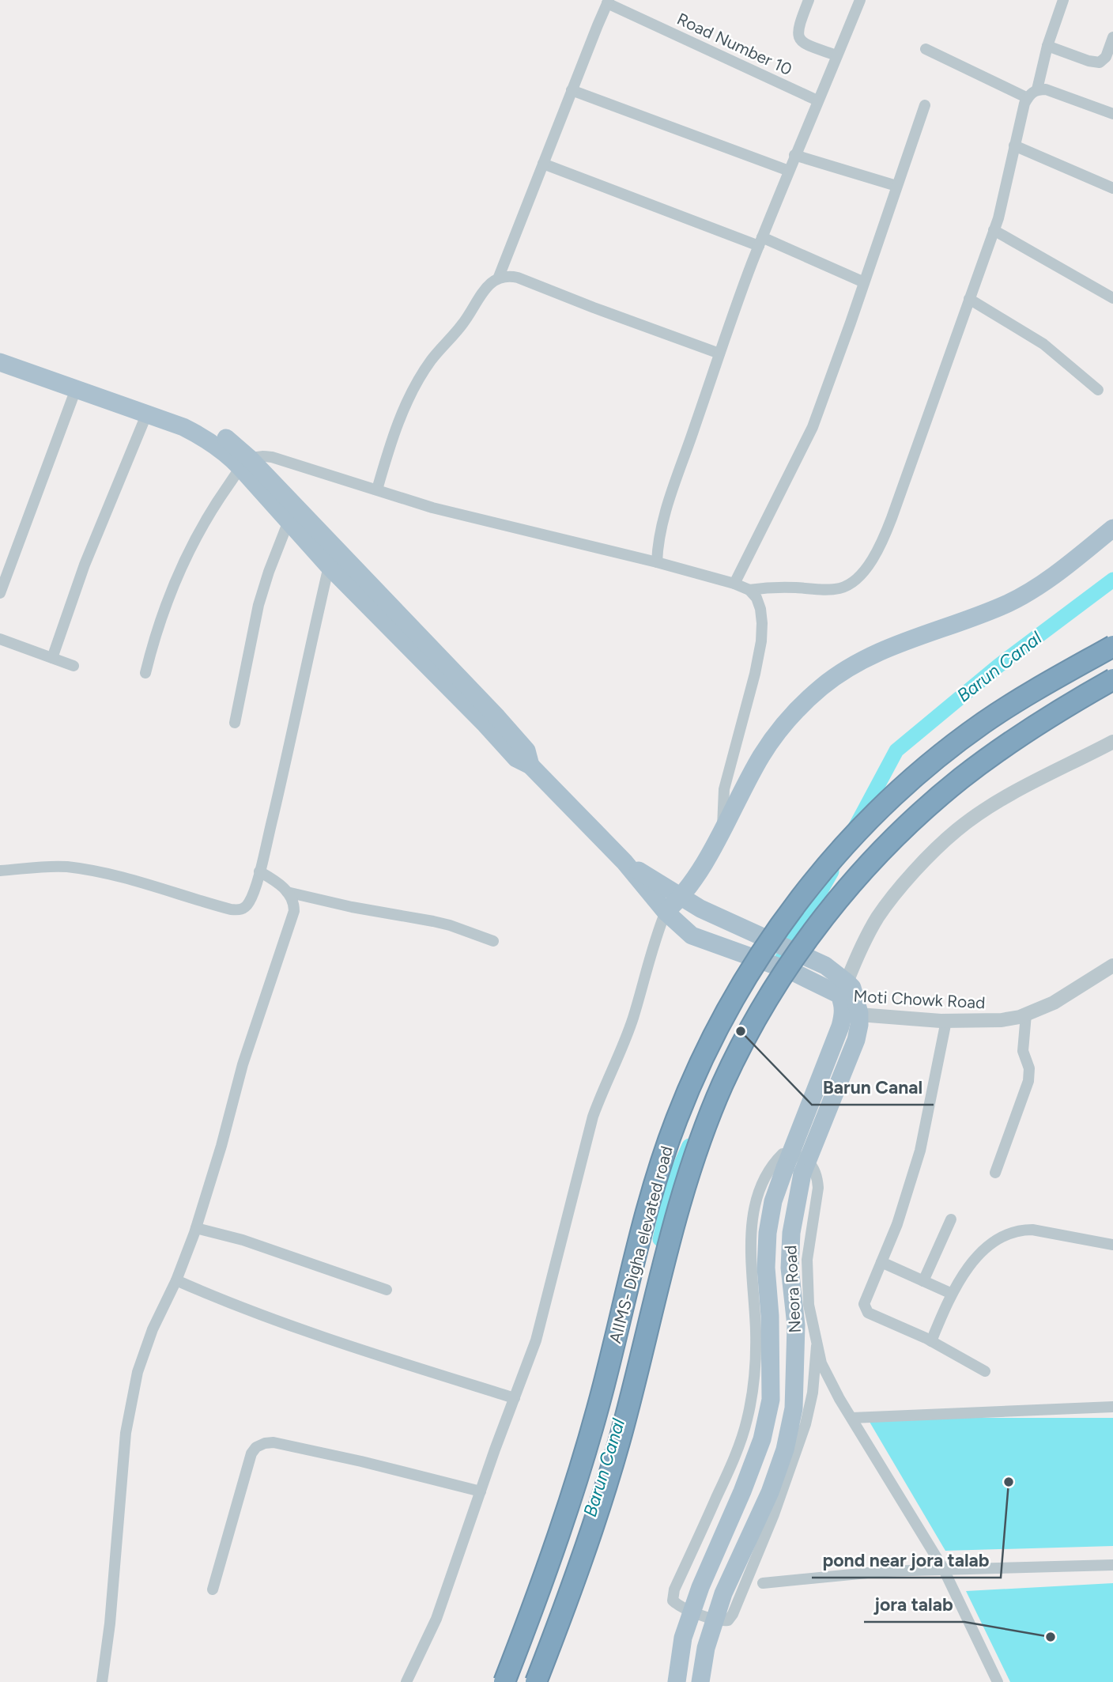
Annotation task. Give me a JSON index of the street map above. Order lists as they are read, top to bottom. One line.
{"streets":{"highway":["AIIMS- Digha elevated road"],"main road":["Neora Road"],"street":["Road Number 10","Moti Chowk Road"]},"crossings":[["Moti Chowk Road","Neora Road"]],"water":["Barun Canal"],"places":["Barun Canal","pond near jora talab","jora talab"]}
